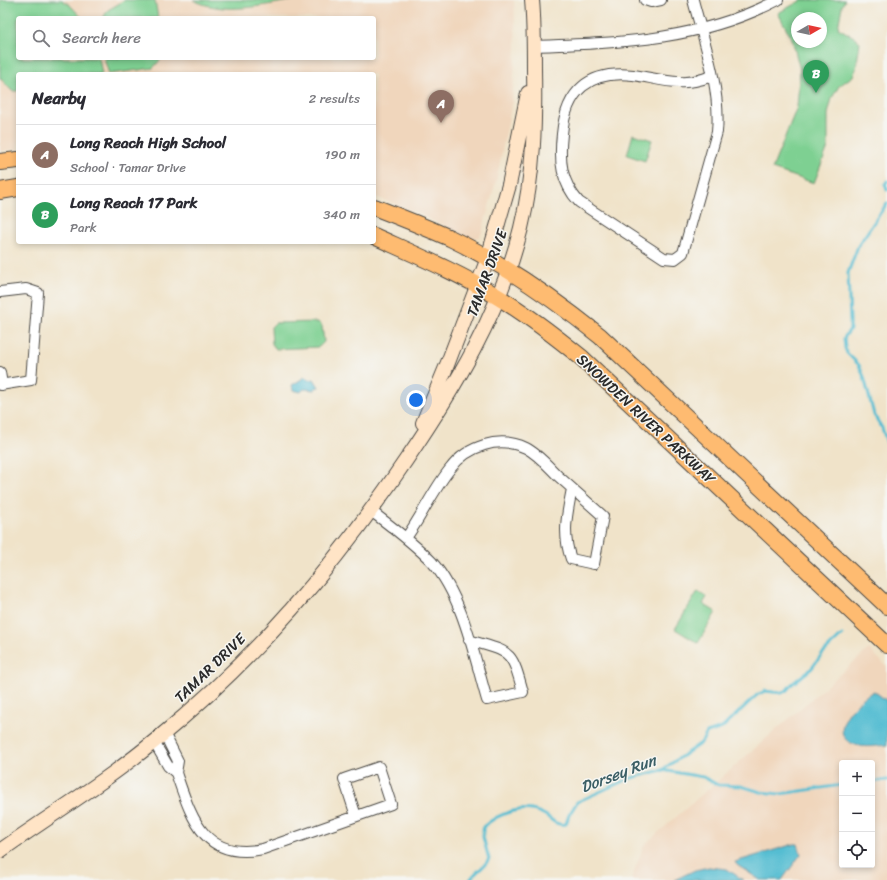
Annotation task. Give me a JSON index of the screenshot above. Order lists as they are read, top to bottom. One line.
{"streets":{"main road":["SNOWDEN RIVER PARKWAY"],"street":["TAMAR DRIVE"]},"crossings":[["TAMAR DRIVE","SNOWDEN RIVER PARKWAY"]],"water":["Dorsey Run"],"north":"right","page":{"search":"Search here","pins":["B","A"],"heading":["Nearby","2 results"],"list":[{"mark":"A","name":"Long Reach High School","note":"School · Tamar Drive","value":"190 m"},{"mark":"B","name":"Long Reach 17 Park","note":"Park","value":"340 m"}],"map_buttons":["+","−"]}}
